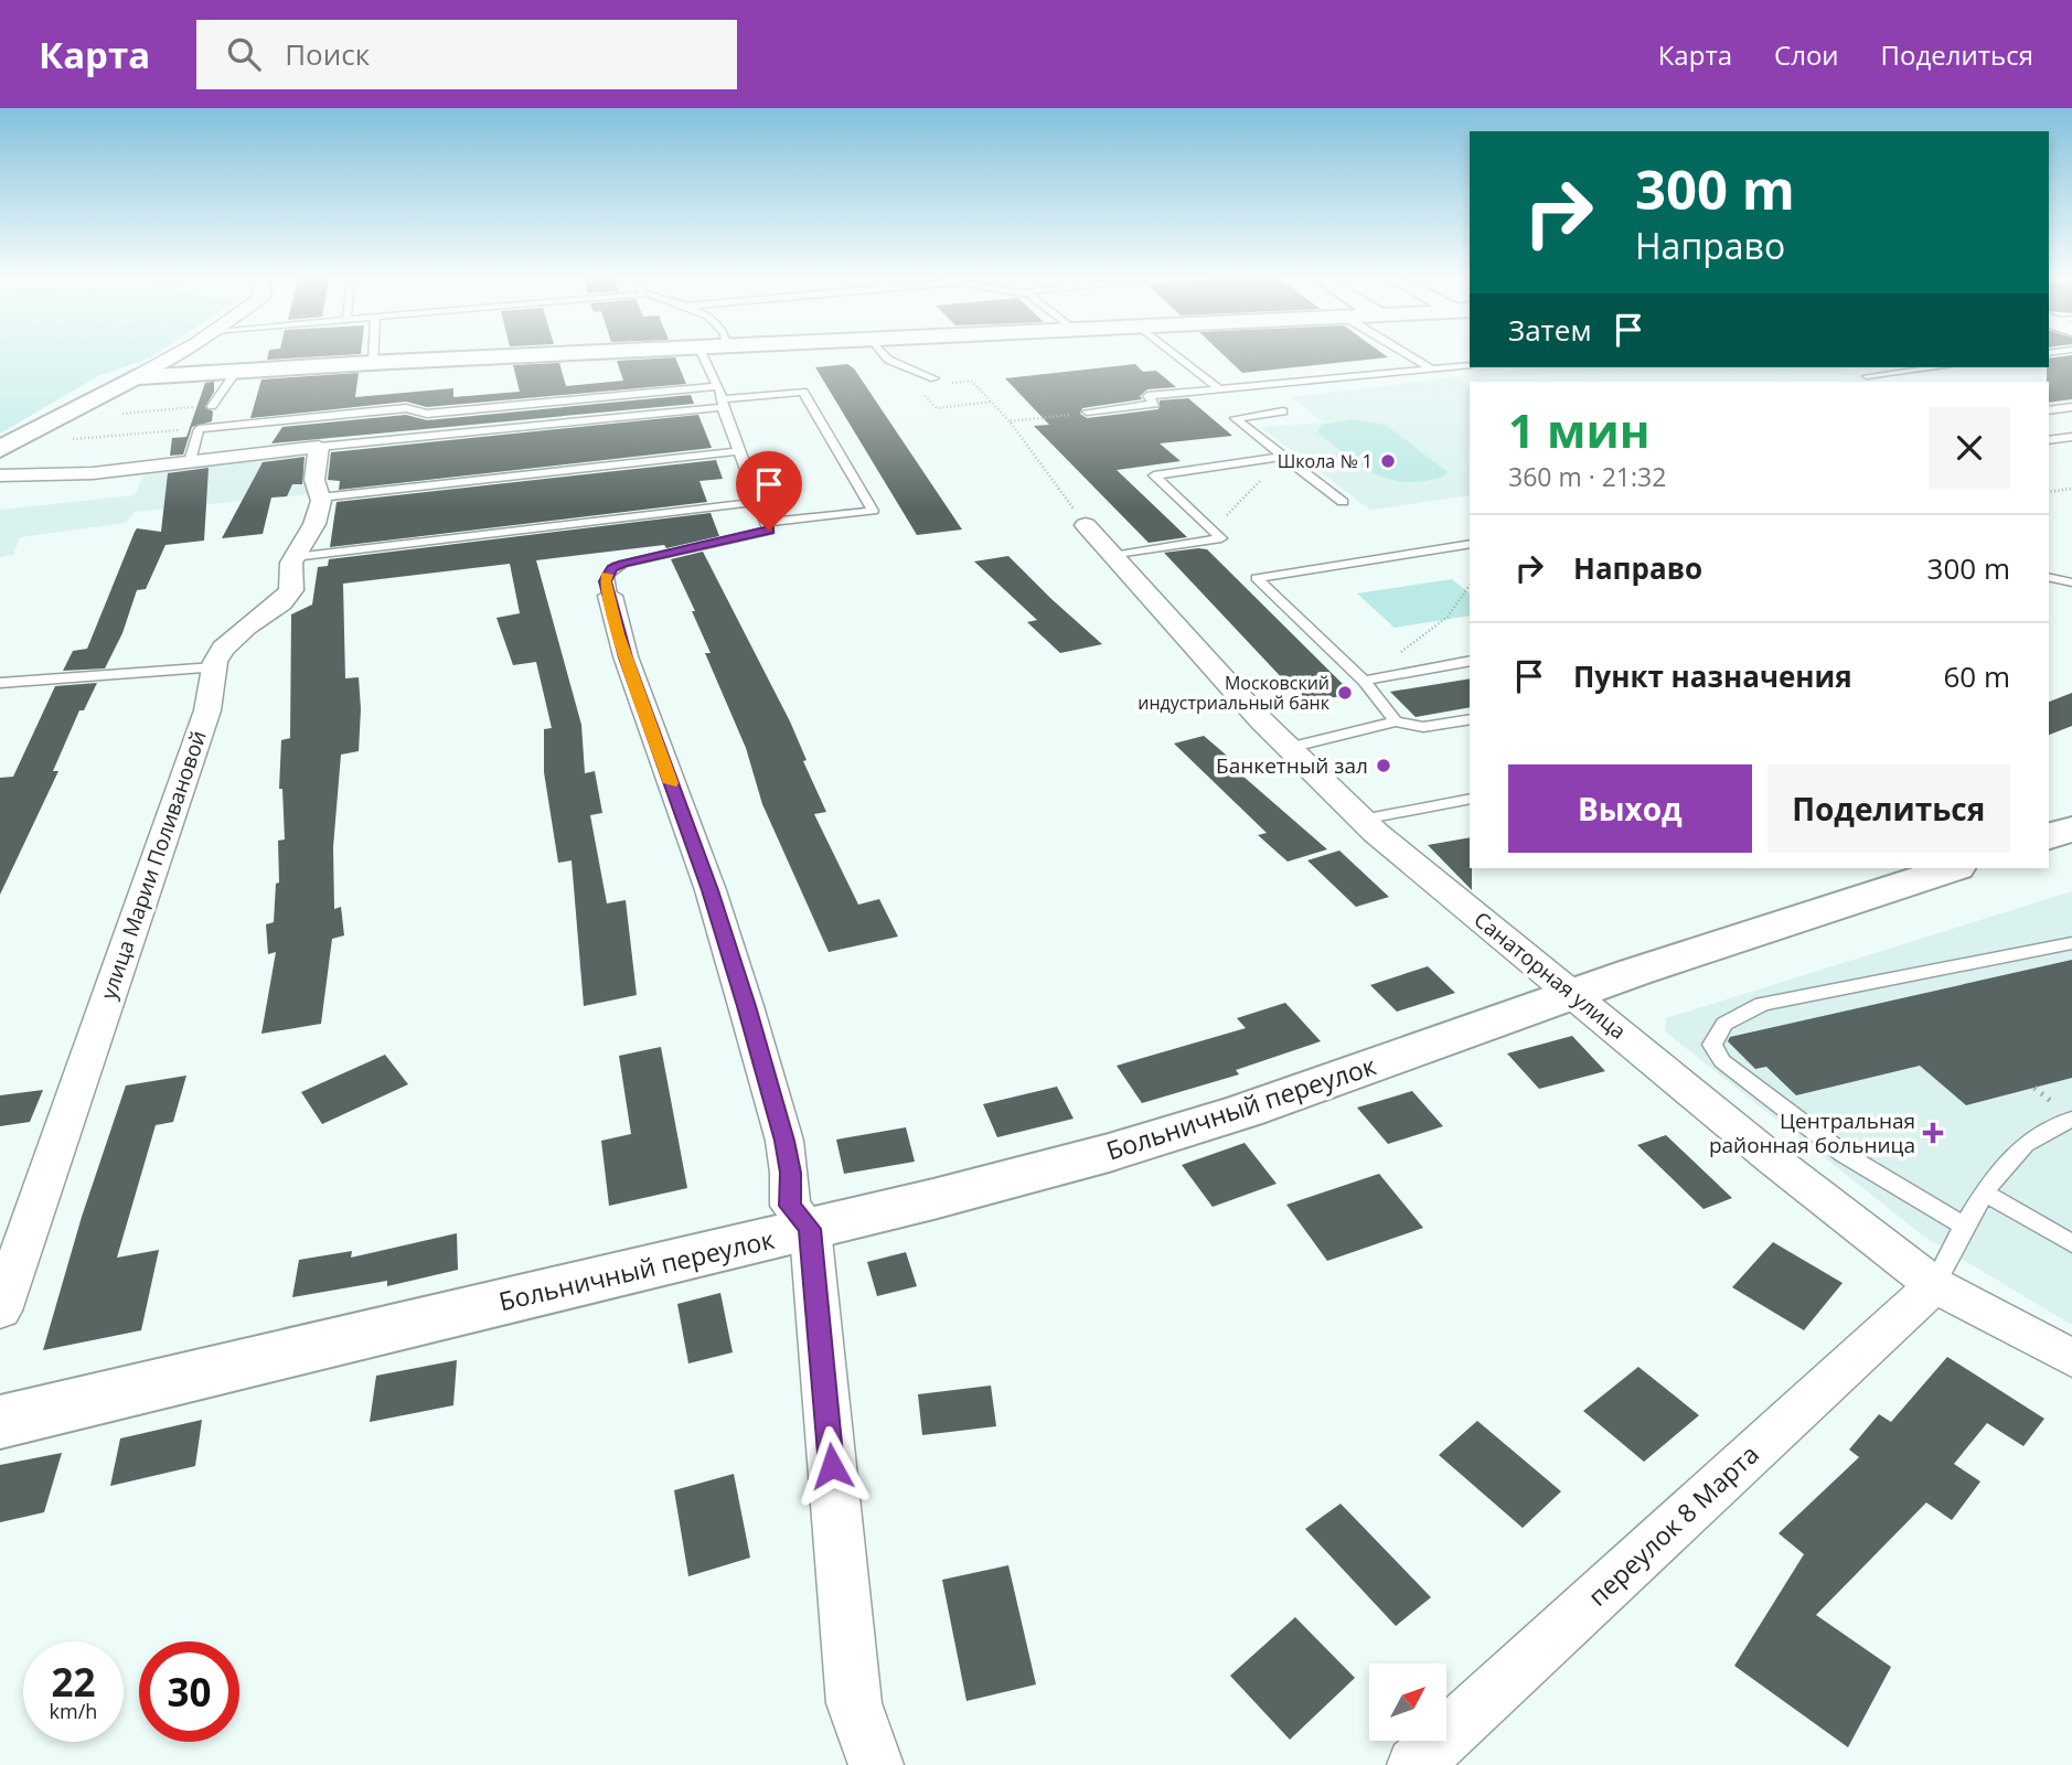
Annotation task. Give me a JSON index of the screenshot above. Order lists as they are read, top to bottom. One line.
{"streets":{"street":["улица Марии Поливановой","Санаторная улица","Больничный переулок","переулок 8 Марта"]},"crossings":[["Санаторная улица","Больничный переулок"],["Санаторная улица","переулок 8 Марта"]],"places":{"other":["Школа № 1","Московский индустриальный банк","Банкетный зал"],"health":["Центральная районная больница"]},"north":"top right","page":{"header":"Карта","search":"Поиск","nav":["Карта","Слои","Поделиться"],"turn":["300 m","Направо"],"then":"Затем","heading":["1 мин","360 m · 21:32"],"list":[{"name":"Направо","value":"300 m"},{"name":"Пункт назначения","value":"60 m"}],"buttons":["Выход","Поделиться"],"speed":"22 km/h","limit":"30"}}
